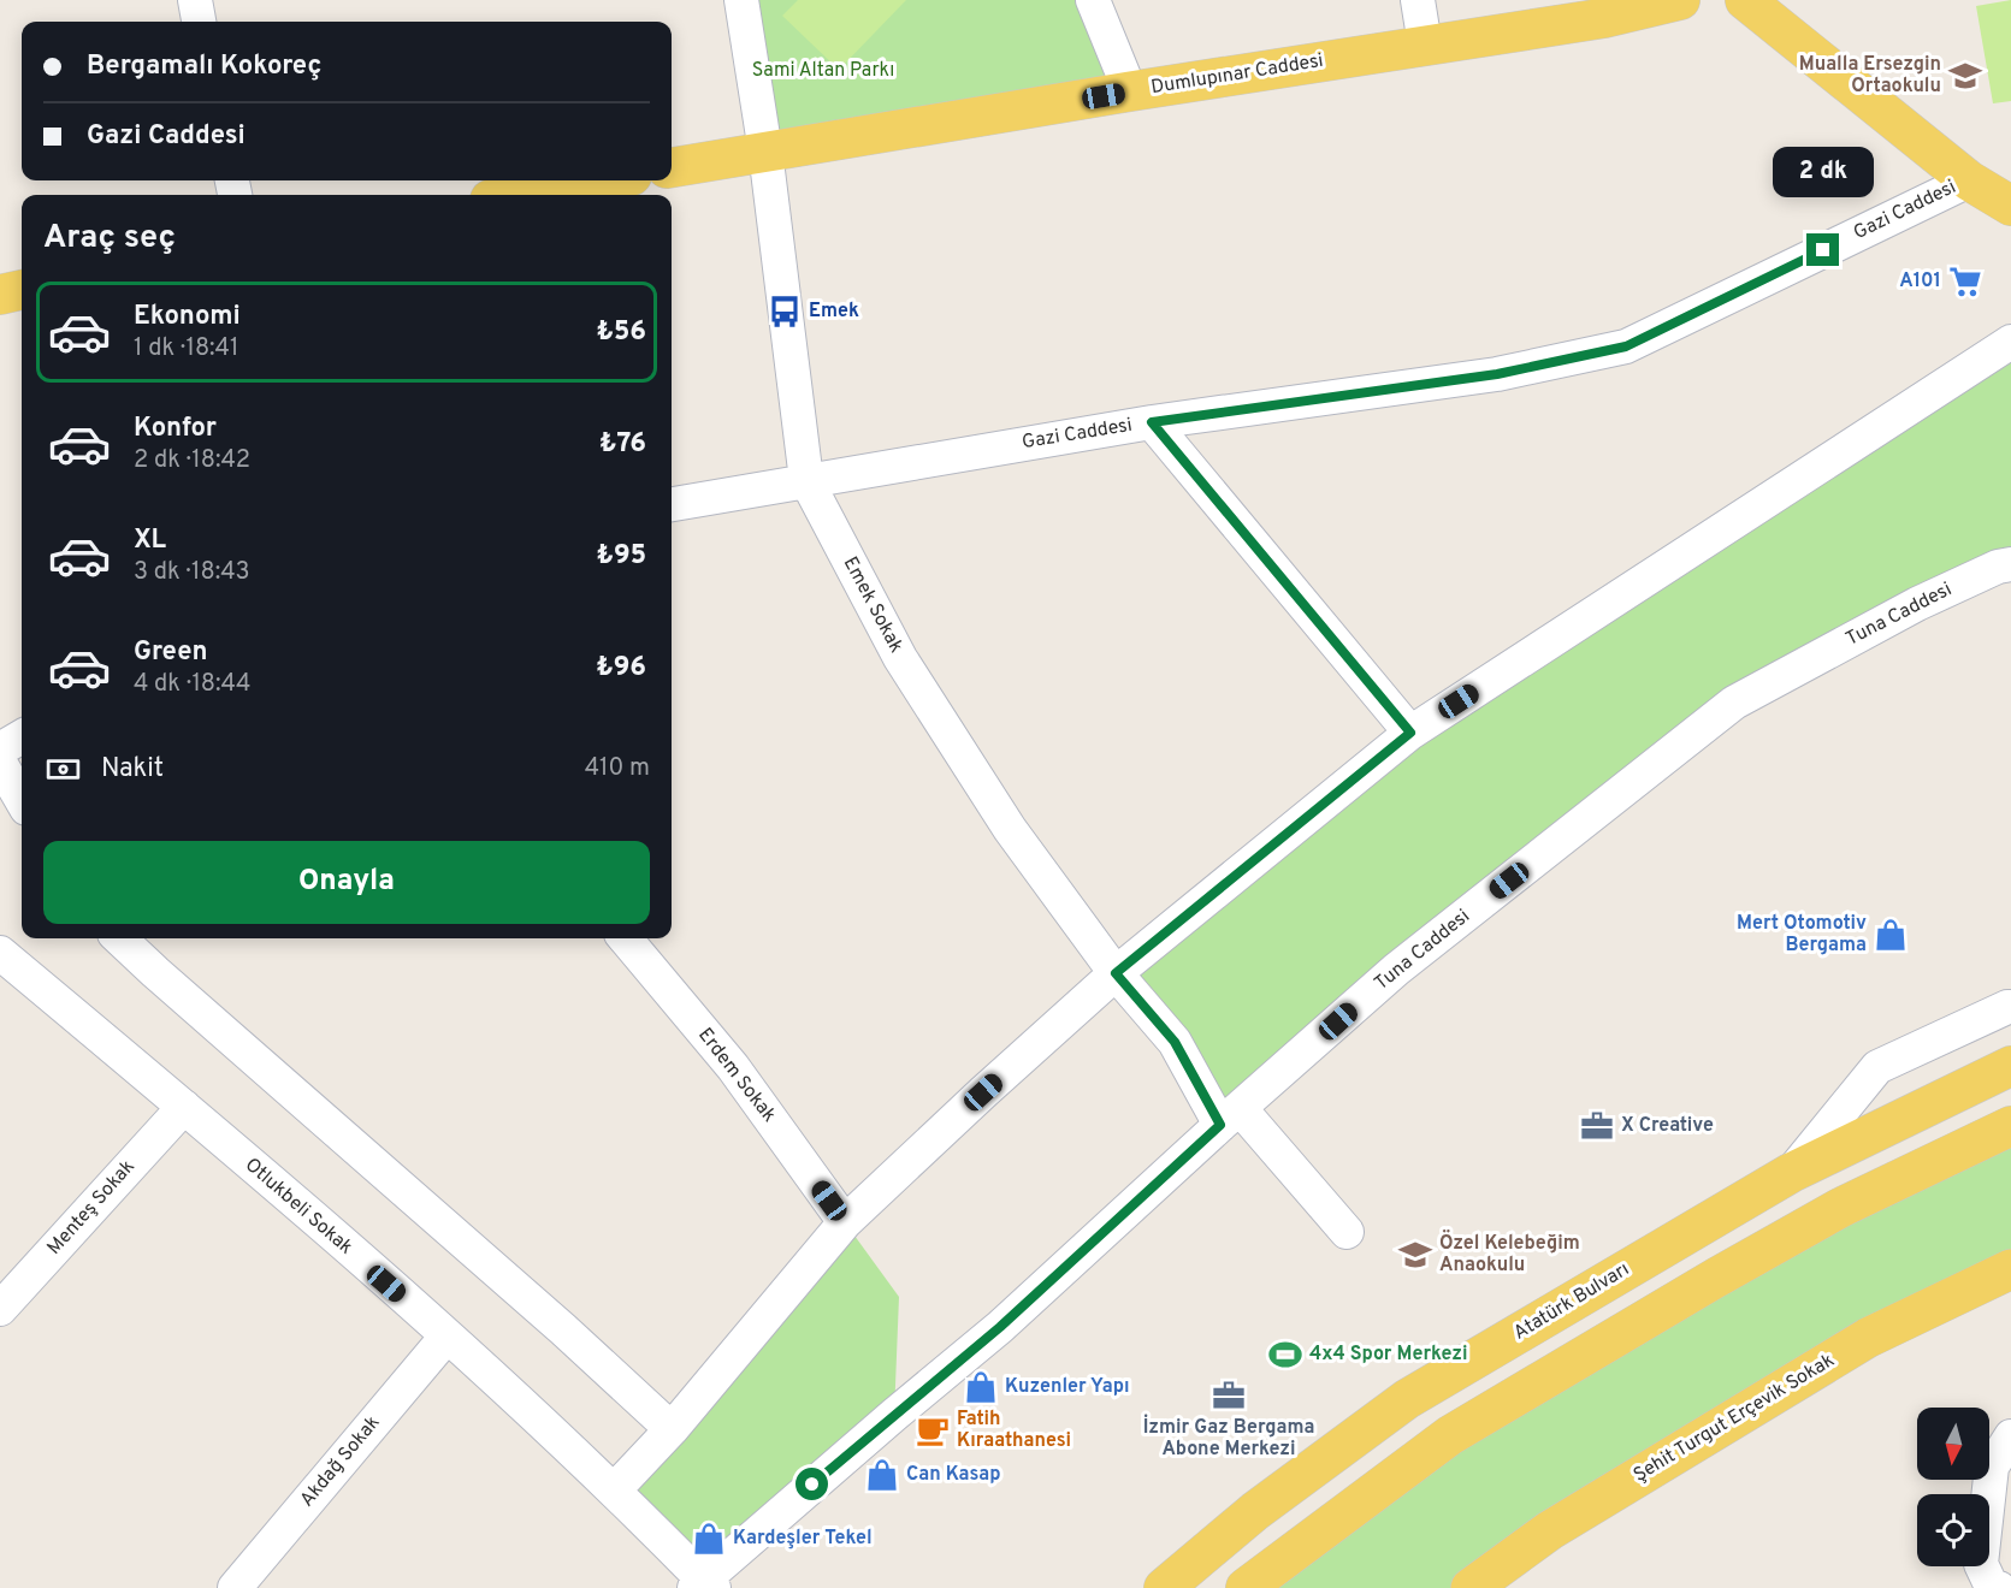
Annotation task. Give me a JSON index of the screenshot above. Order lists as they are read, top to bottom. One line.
{"streets":{"main road":["Dumlupınar Caddesi","Atatürk Bulvarı","Şehit Turgut Erçevik Sokak"],"street":["Gazi Caddesi","Emek Sokak","Tuna Caddesi","Erdem Sokak","Otlukbeli Sokak","Menteş Sokak","Akdağ Sokak"]},"crossings":[["Dumlupınar Caddesi","Emek Sokak"],["Gazi Caddesi","Emek Sokak"],["Emek Sokak","Tuna Caddesi"],["Tuna Caddesi","Otlukbeli Sokak"],["Otlukbeli Sokak","Menteş Sokak"],["Otlukbeli Sokak","Akdağ Sokak"]],"parks":["Sami Altan Parkı"],"places":{"school or university":["Mualla Ersezgin Ortaokulu","Özel Kelebeğim Anaokulu"],"supermarket":["A101"],"bus stop":["Emek"],"shop":["Mert Otomotiv Bergama","Kuzenler Yapı","Can Kasap","Kardeşler Tekel"],"office":["X Creative","İzmir Gaz Bergama Abone Merkezi"],"sports":["4x4 Spor Merkezi"],"cafe":["Fatih Kıraathanesi"]},"north":"bottom","page":{"banner":["Bergamalı Kokoreç","Gazi Caddesi"],"bubble":"2 dk","heading":"Araç seç","list":[{"name":"Ekonomi","note":"1 dk · 18:41","value":"₺56"},{"name":"Konfor","note":"2 dk · 18:42","value":"₺76"},{"name":"XL","note":"3 dk · 18:43","value":"₺95"},{"name":"Green","note":"4 dk · 18:44","value":"₺96"}],"pay":["Nakit","410 m"],"buttons":"Onayla"}}
